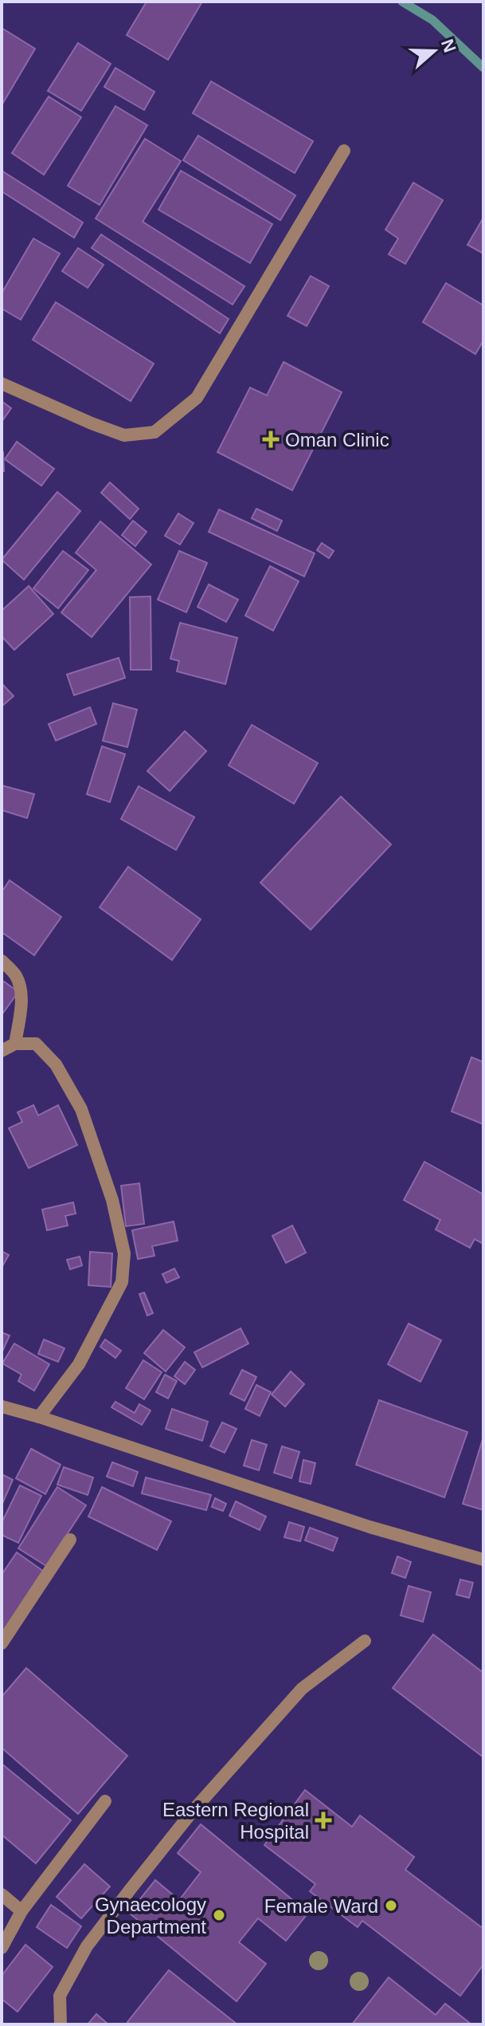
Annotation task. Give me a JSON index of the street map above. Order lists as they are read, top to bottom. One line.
{"places":{"health":["Oman Clinic","Eastern Regional Hospital"],"other":["Female Ward","Gynaecology Department"]},"north":"right"}
